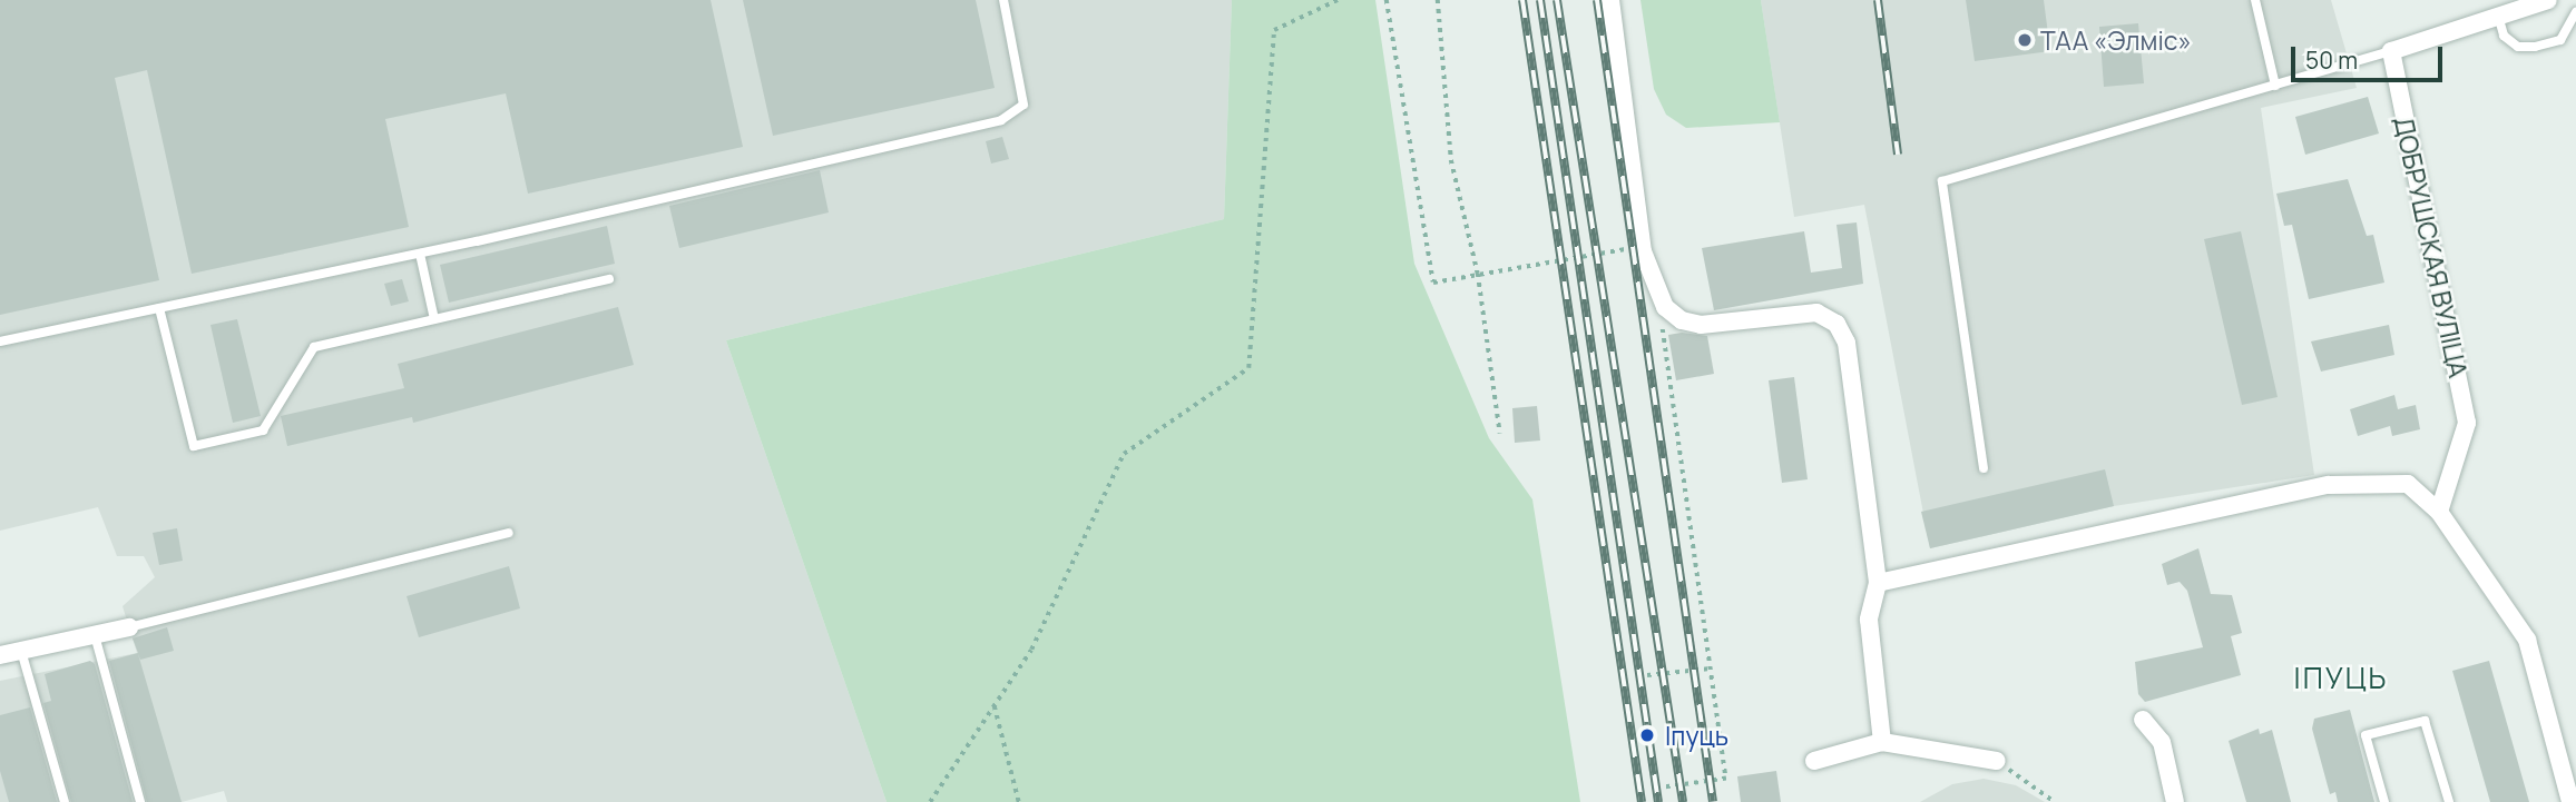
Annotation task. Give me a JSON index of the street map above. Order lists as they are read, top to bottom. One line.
{"streets":{"street":["ДОБРУШСКАЯ ВУЛІЦА"]},"districts":["ІПУЦЬ"],"places":["ТАА «Элміс»","Іпуць"],"scale_bar":"50 m"}
